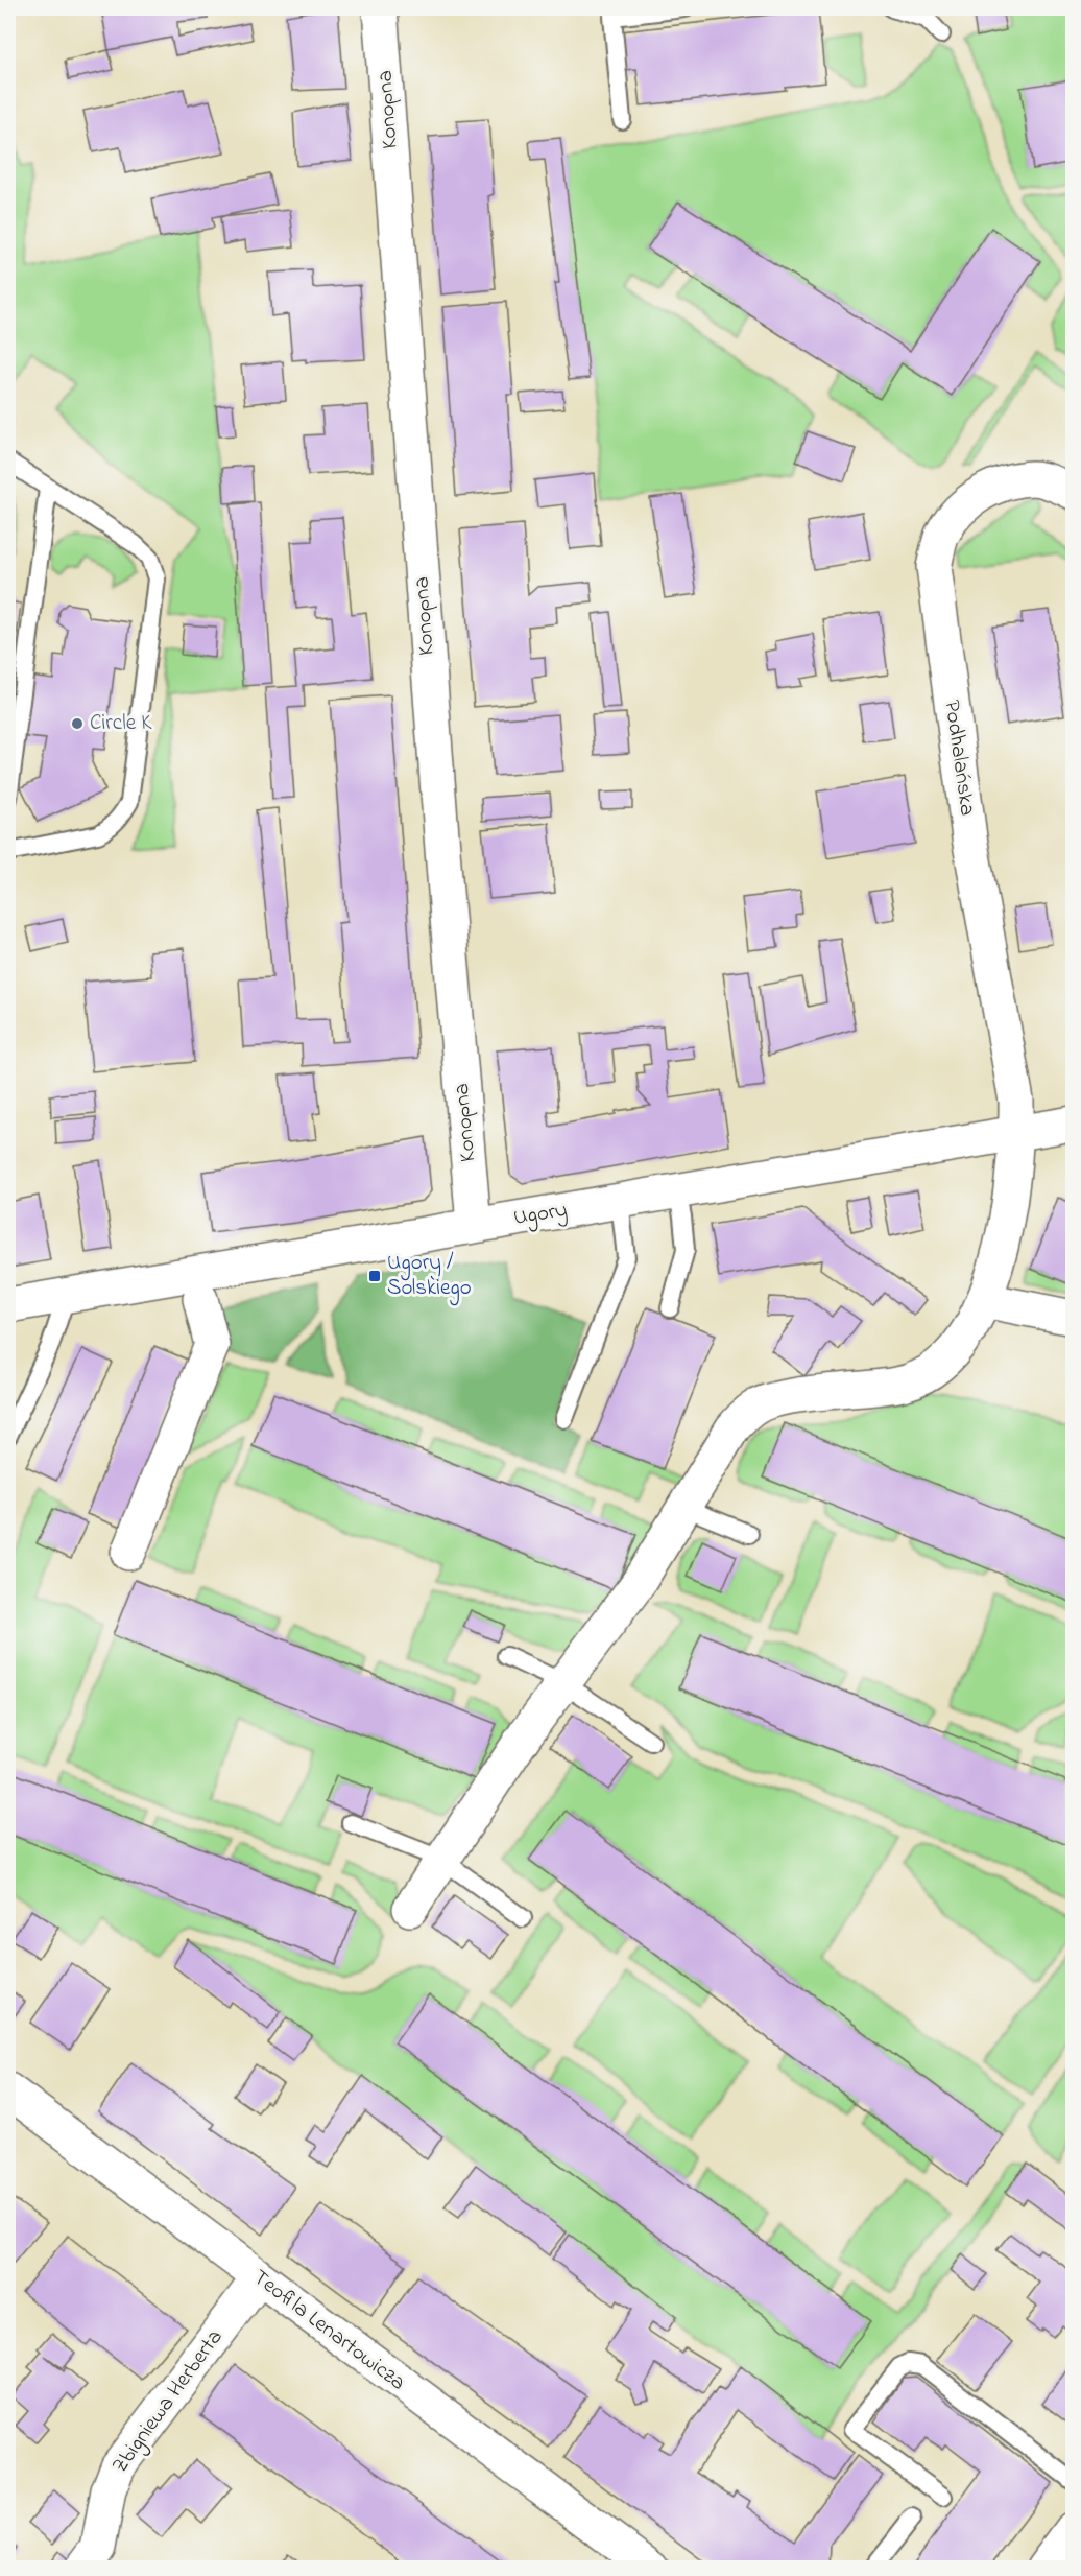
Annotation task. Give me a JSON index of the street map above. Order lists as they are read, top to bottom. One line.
{"streets":{"street":["Konopna","Podhalańska","Ugory","Teofila Lenartowicza","Zbigniewa Herberta"]},"crossings":[["Konopna","Ugory"],["Podhalańska","Ugory"],["Teofila Lenartowicza","Zbigniewa Herberta"]],"places":{"other":["Circle K"],"transit":["Ugory / Solskiego"]}}
